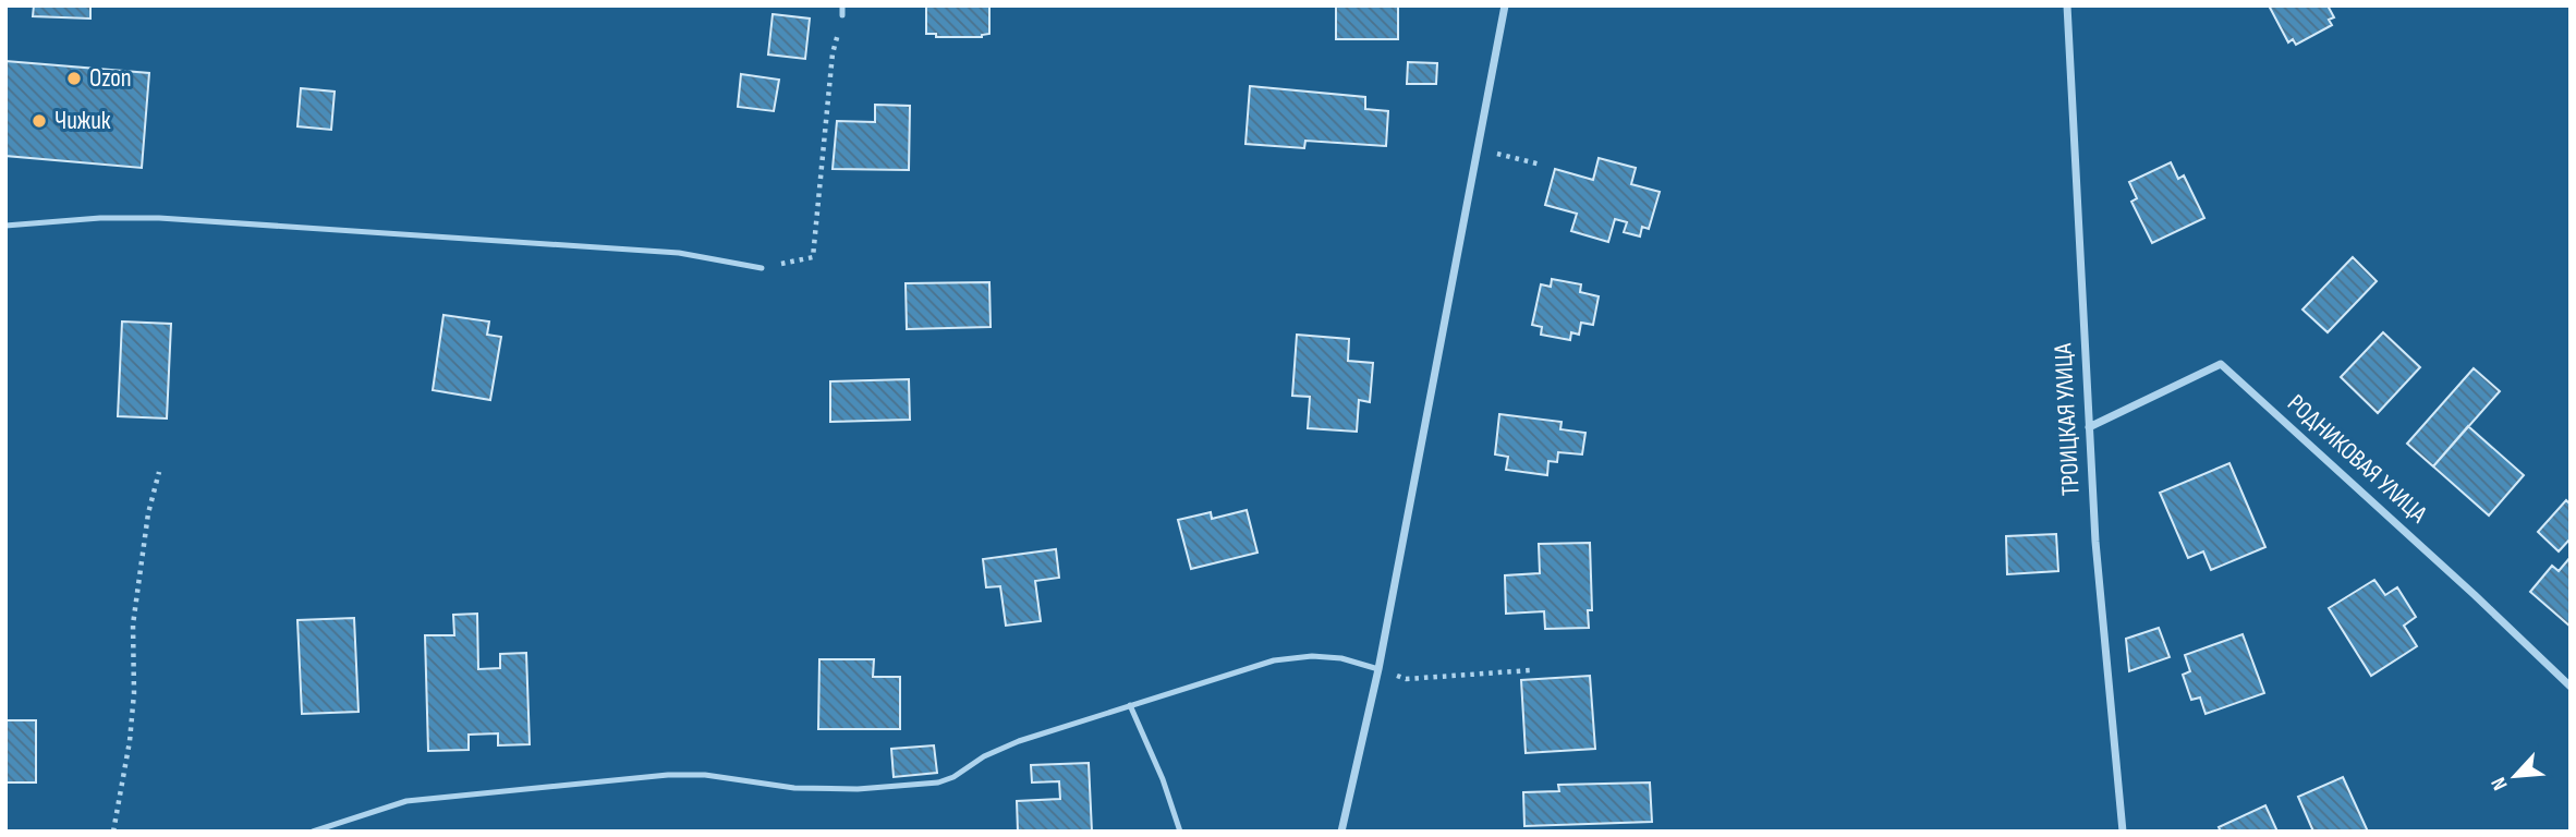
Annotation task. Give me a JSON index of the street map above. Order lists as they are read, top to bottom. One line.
{"streets":{"street":["ТРОИЦКАЯ УЛИЦА","РОДНИКОВАЯ УЛИЦА"]},"crossings":[["ТРОИЦКАЯ УЛИЦА","РОДНИКОВАЯ УЛИЦА"]],"places":["Ozon","Чижик"],"north":"bottom left"}
